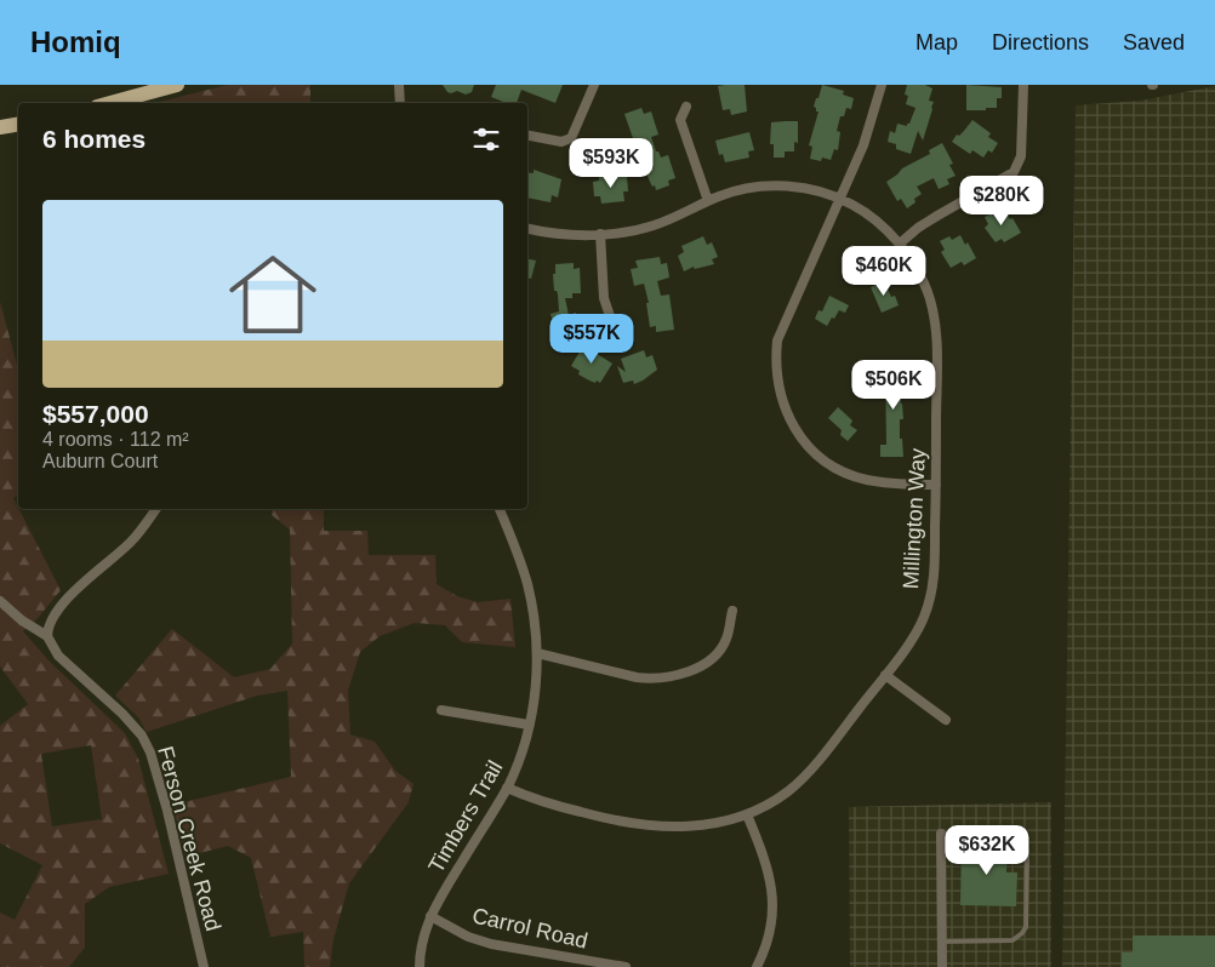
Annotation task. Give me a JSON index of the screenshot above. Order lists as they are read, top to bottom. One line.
{"streets":{"street":["Millington Way","Timbers Trail","Ferson Creek Road","Carrol Road"]},"crossings":[["Millington Way","Timbers Trail"],["Timbers Trail","Carrol Road"]],"page":{"header":"Homiq","nav":["Map","Directions","Saved"],"heading":"6 homes","price":["$593K","$280K","$460K","$557K","$506K","$632K"],"list":[{"name":"$557,000","note":"4 rooms · 112 m² · Auburn Court"}]}}
